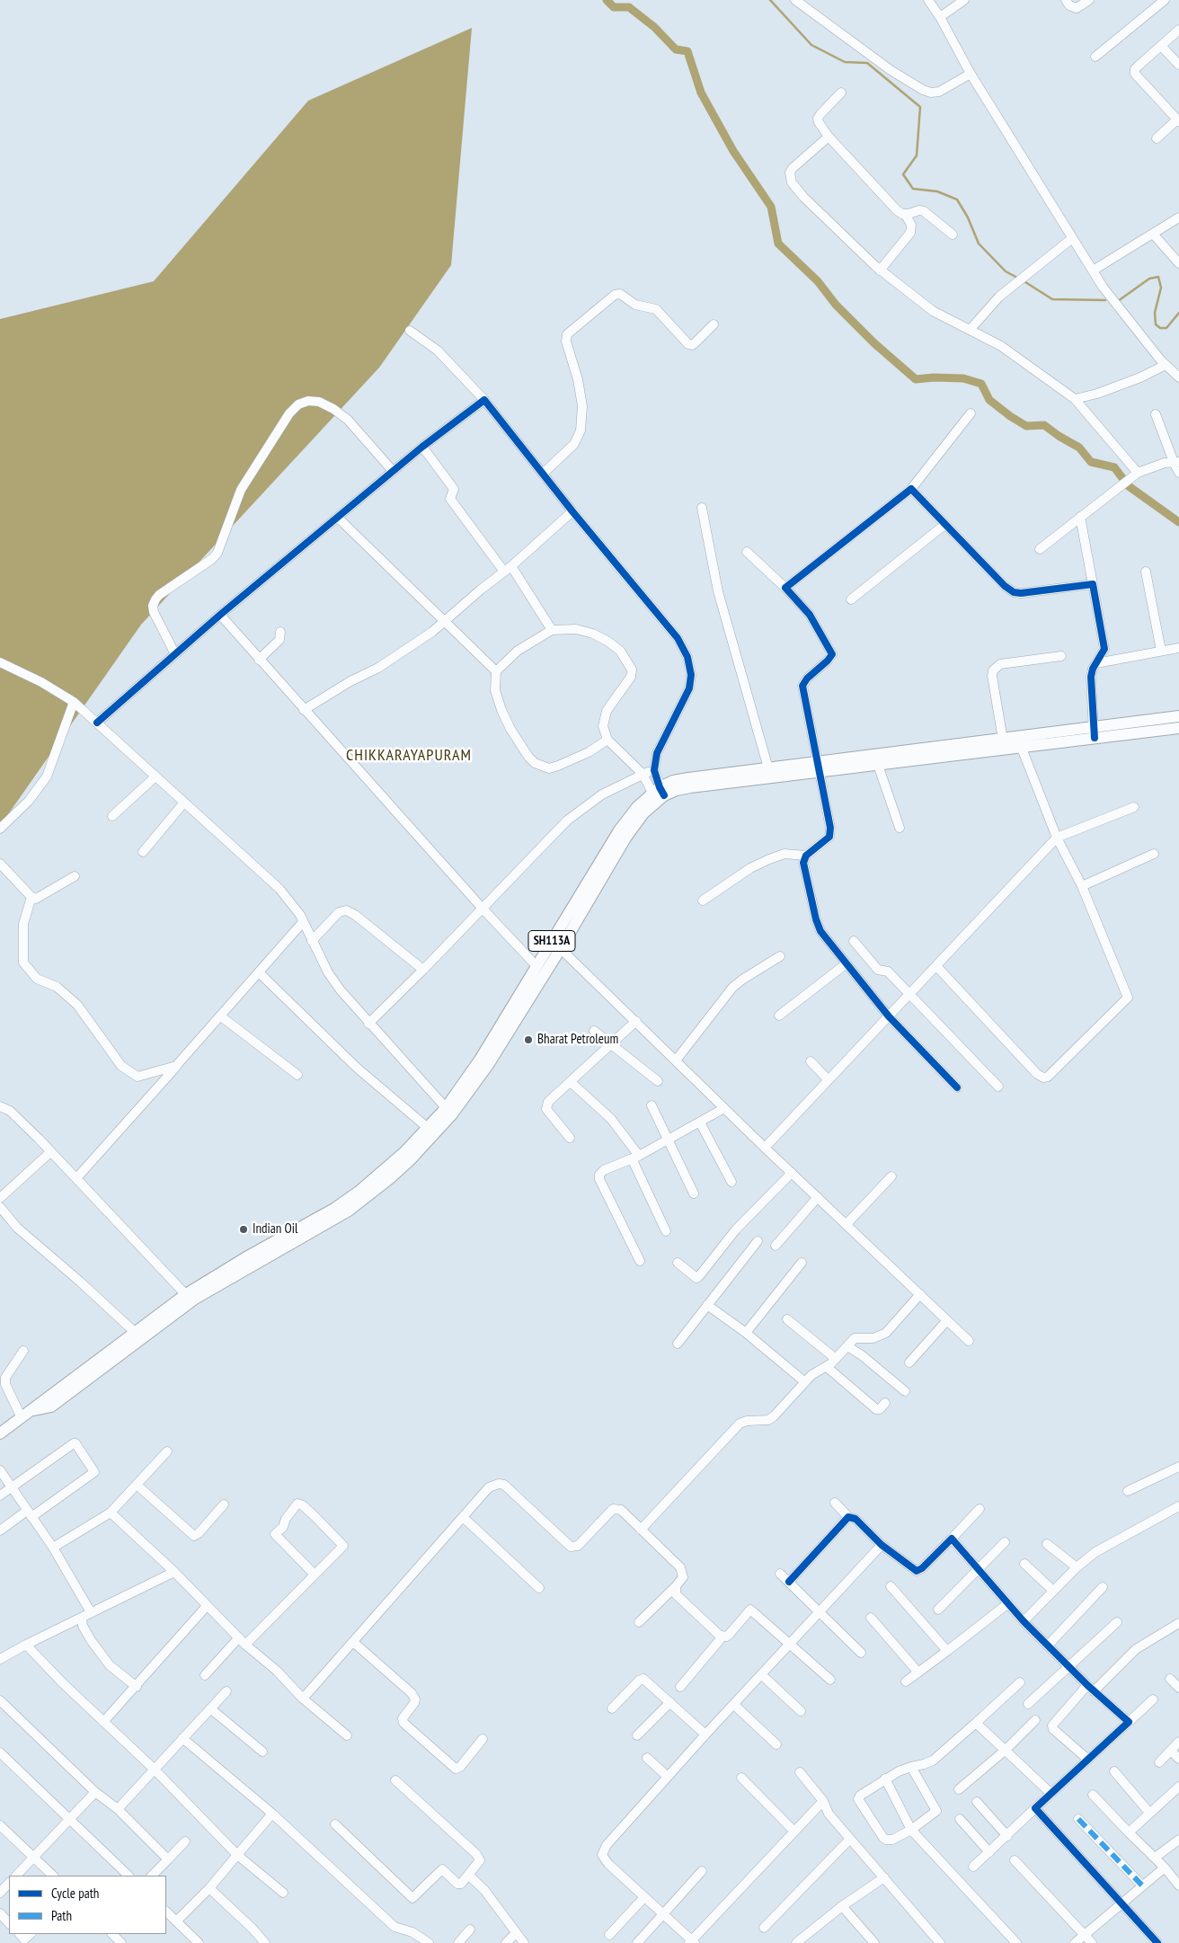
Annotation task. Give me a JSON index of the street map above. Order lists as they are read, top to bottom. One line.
{"streets":{"main road":["SH113A"]},"districts":["CHIKKARAYAPURAM"],"places":["Bharat Petroleum","Indian Oil"],"legend":["Cycle path","Path"]}
